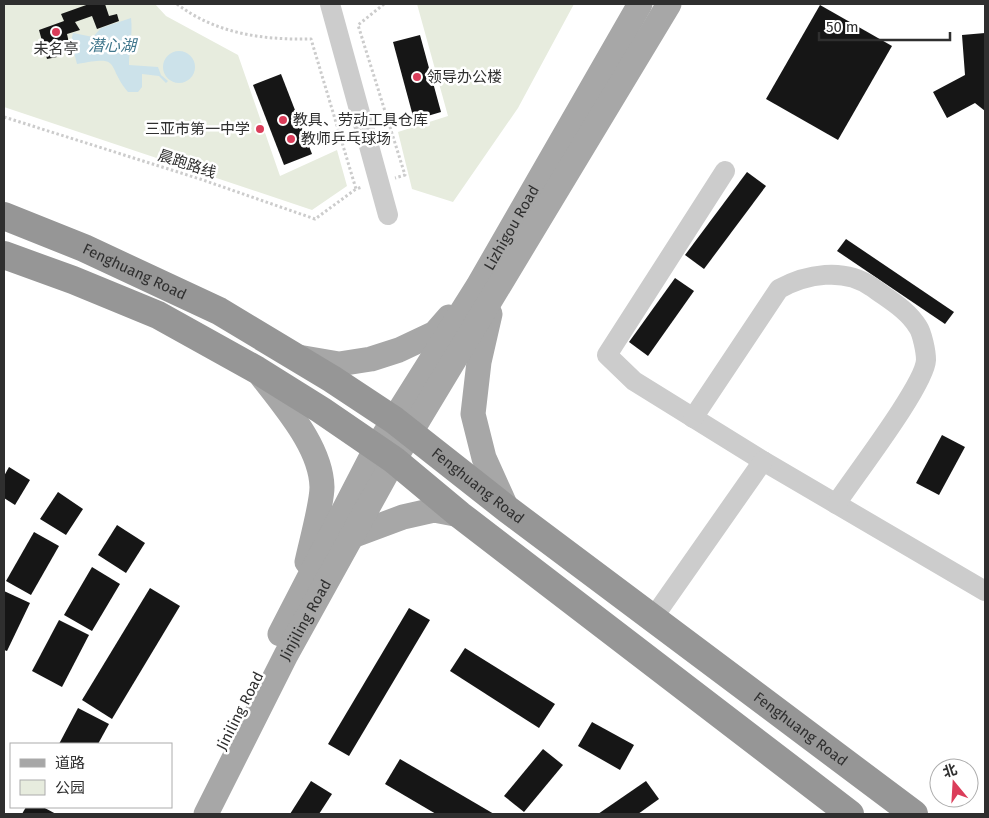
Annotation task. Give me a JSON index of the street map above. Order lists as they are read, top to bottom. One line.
{"streets":{"highway":["Fenghuang Road"],"main road":["Lizhigou Road","Jinjiling Road","Jiniling Road"],"path":["晨跑路线"]},"crossings":[["Lizhigou Road","Fenghuang Road"],["Lizhigou Road","Jinjiling Road"],["Lizhigou Road","Jiniling Road"],["Fenghuang Road","Jinjiling Road"],["Fenghuang Road","Jiniling Road"],["Jinjiling Road","Jiniling Road"]],"water":["潜心湖"],"places":["未名亭","领导办公楼","教具、劳动工具仓库","三亚市第一中学","教师乒乓球场"],"legend":["道路","公园"],"scale_bar":"50 m","north":"top"}
